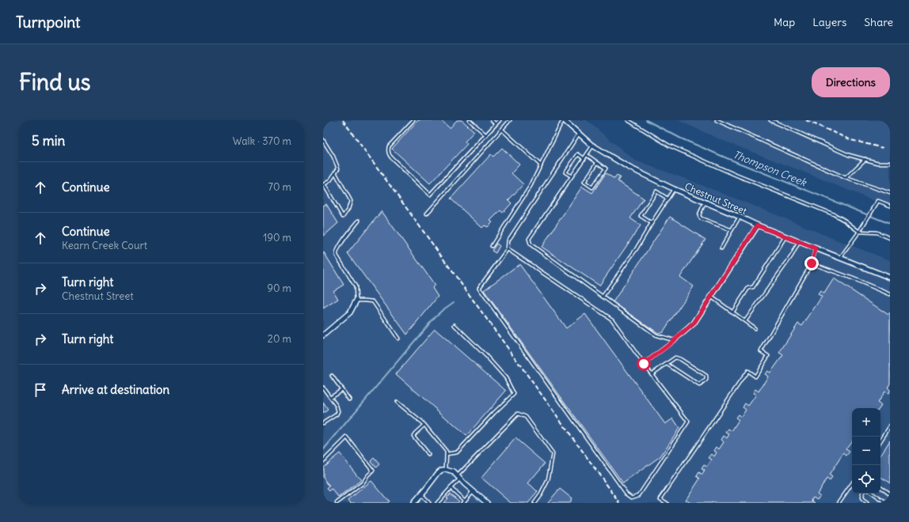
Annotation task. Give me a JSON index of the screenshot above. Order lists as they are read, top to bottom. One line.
{"streets":{"street":["Chestnut Street"]},"water":["Thompson Creek"],"page":{"header":"Turnpoint","nav":["Map","Layers","Share"],"buttons":"Directions","title":"Find us","heading":["5 min","Walk · 370 m"],"list":[["Continue","70 m"],["Continue","Kearn Creek Court","190 m"],["Turn right","Chestnut Street","90 m"],["Turn right","20 m"],"Arrive at destination"],"map_buttons":["+","−"]}}
